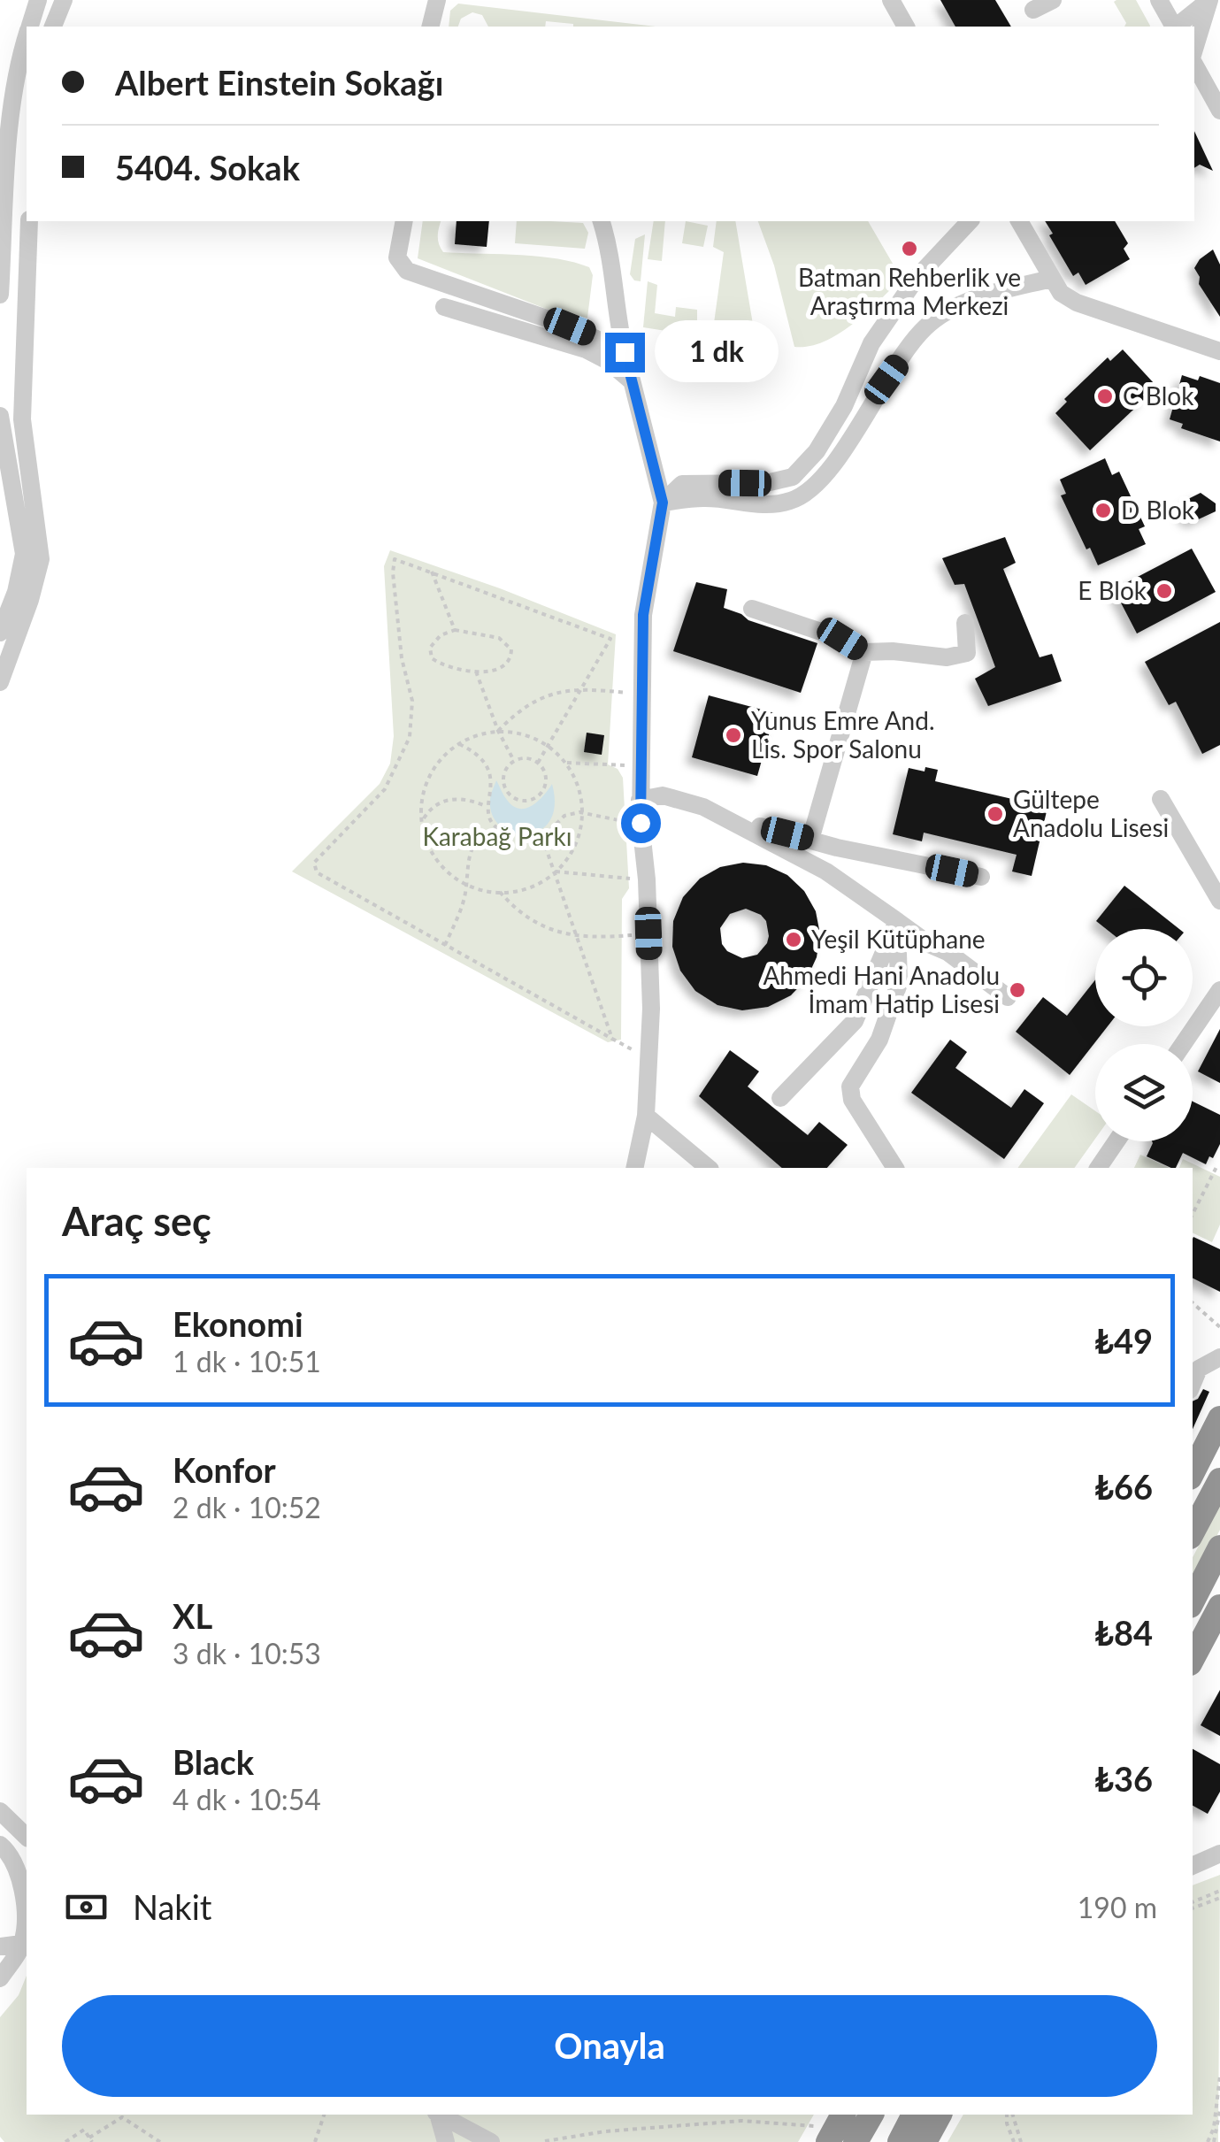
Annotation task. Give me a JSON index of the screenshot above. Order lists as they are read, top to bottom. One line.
{"parks":["Karabağ Parkı"],"places":["Batman Rehberlik ve Araştırma Merkezi","C Blok","D Blok","E Blok","Yunus Emre And. Lis. Spor Salonu","Gültepe Anadolu Lisesi","Yeşil Kütüphane","Ahmedi Hani Anadolu İmam Hatip Lisesi"],"page":{"banner":["Albert Einstein Sokağı","5404. Sokak"],"bubble":"1 dk","heading":"Araç seç","list":[{"name":"Ekonomi","note":"1 dk · 10:51","value":"₺49"},{"name":"Konfor","note":"2 dk · 10:52","value":"₺66"},{"name":"XL","note":"3 dk · 10:53","value":"₺84"},{"name":"Black","note":"4 dk · 10:54","value":"₺36"}],"pay":["Nakit","190 m"],"buttons":"Onayla"}}
